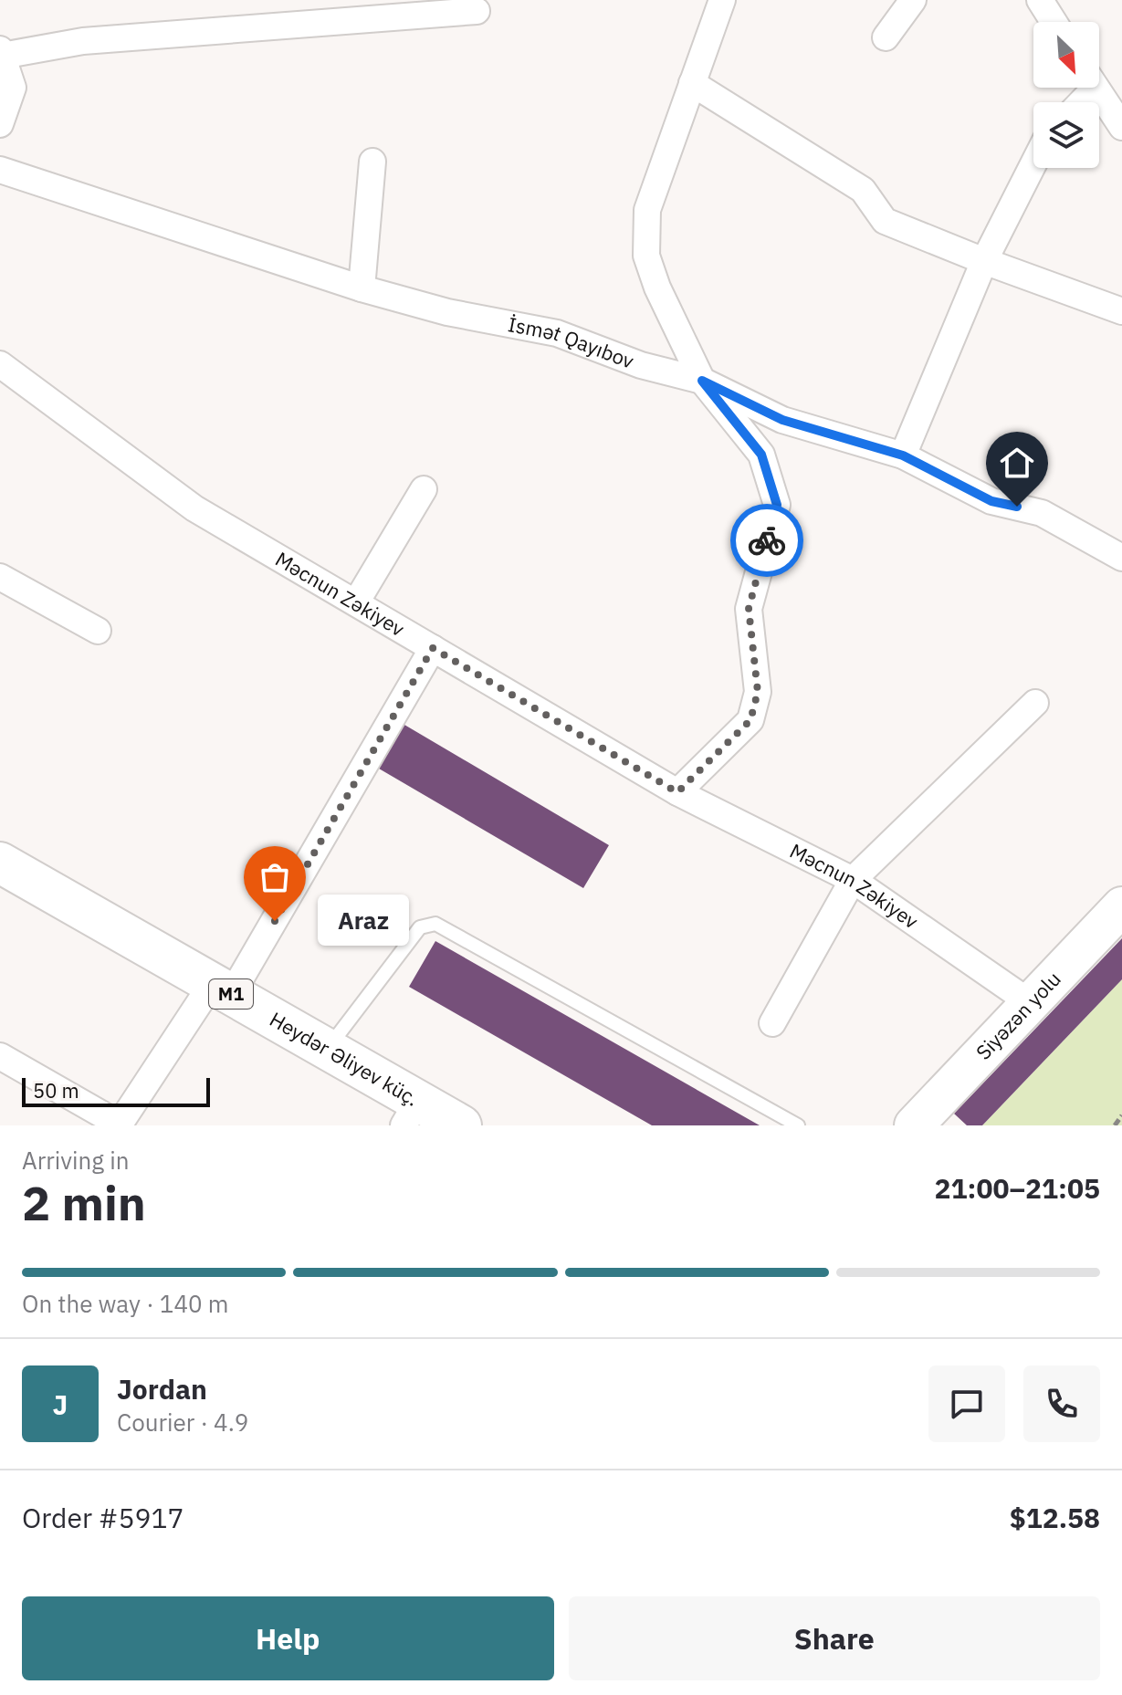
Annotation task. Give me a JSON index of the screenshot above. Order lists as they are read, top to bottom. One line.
{"streets":{"main road":["M1","Heydər Əliyev küç."],"street":["İsmət Qayıbov","Məcnun Zəkiyev","Siyəzən yolu"]},"crossings":[["Məcnun Zəkiyev","Siyəzən yolu"]],"places":["Araz"],"scale_bar":"50 m","north":"bottom right","page":{"bubble":"Araz","scale":"50 m","heading":["2 min","Arriving in","21:00–21:05"],"panel":["Jordan","Courier · 4.9","Order #5917","$12.58"],"bar":"On the way · 140 m","round":"J","buttons":["Help","Share"]}}
